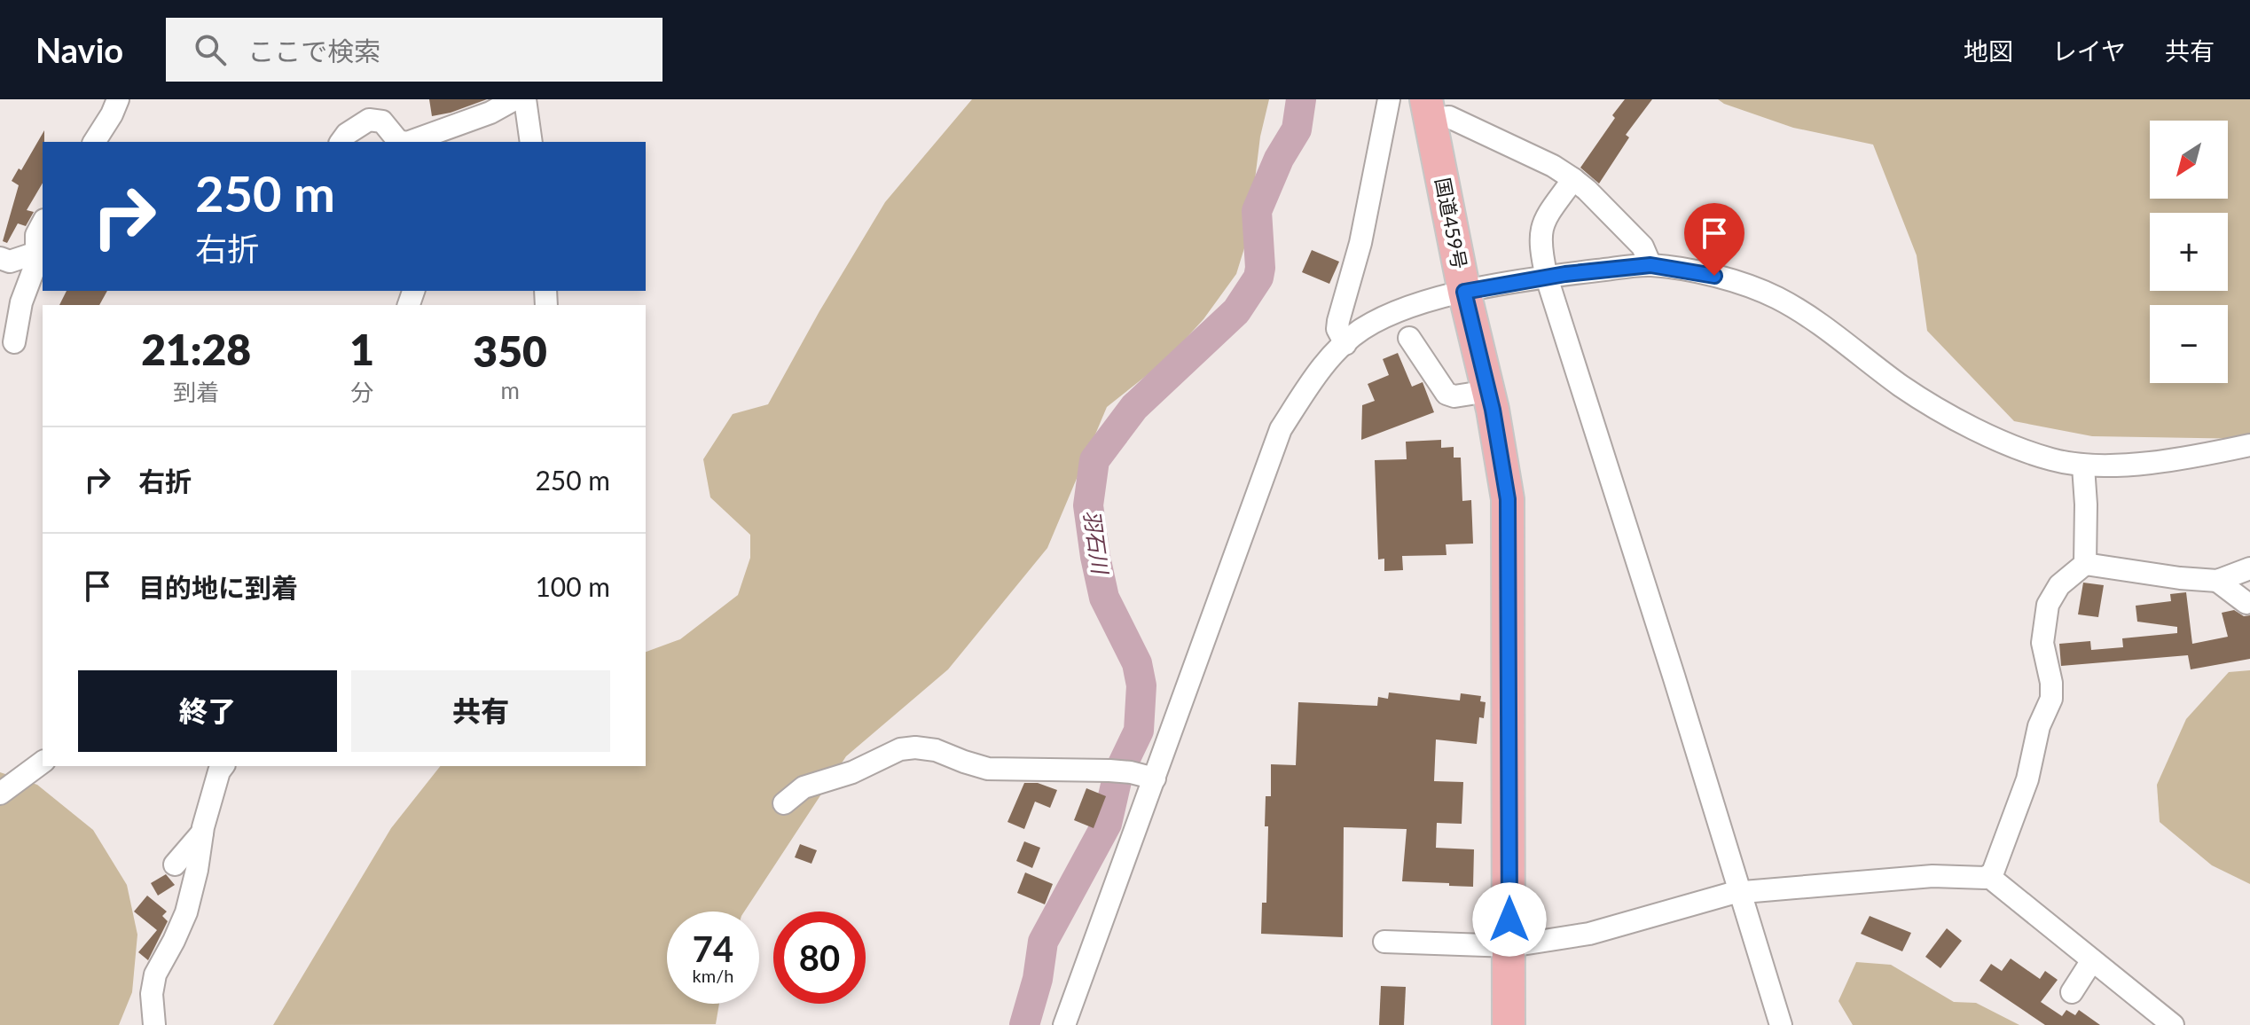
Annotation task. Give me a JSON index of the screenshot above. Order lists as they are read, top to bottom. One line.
{"streets":{"highway":["国道459号"]},"water":["羽石川"],"north":"bottom left","page":{"header":"Navio","search":"ここで検索","nav":["地図","レイヤ","共有"],"map_buttons":["+","−"],"turn":["250 m","右折"],"eta":["21:28","到着","1","分","350","m"],"list":[{"name":"右折","value":"250 m"},{"name":"目的地に到着","value":"100 m"}],"buttons":["終了","共有"],"speed":"74 km/h","limit":"80"}}
